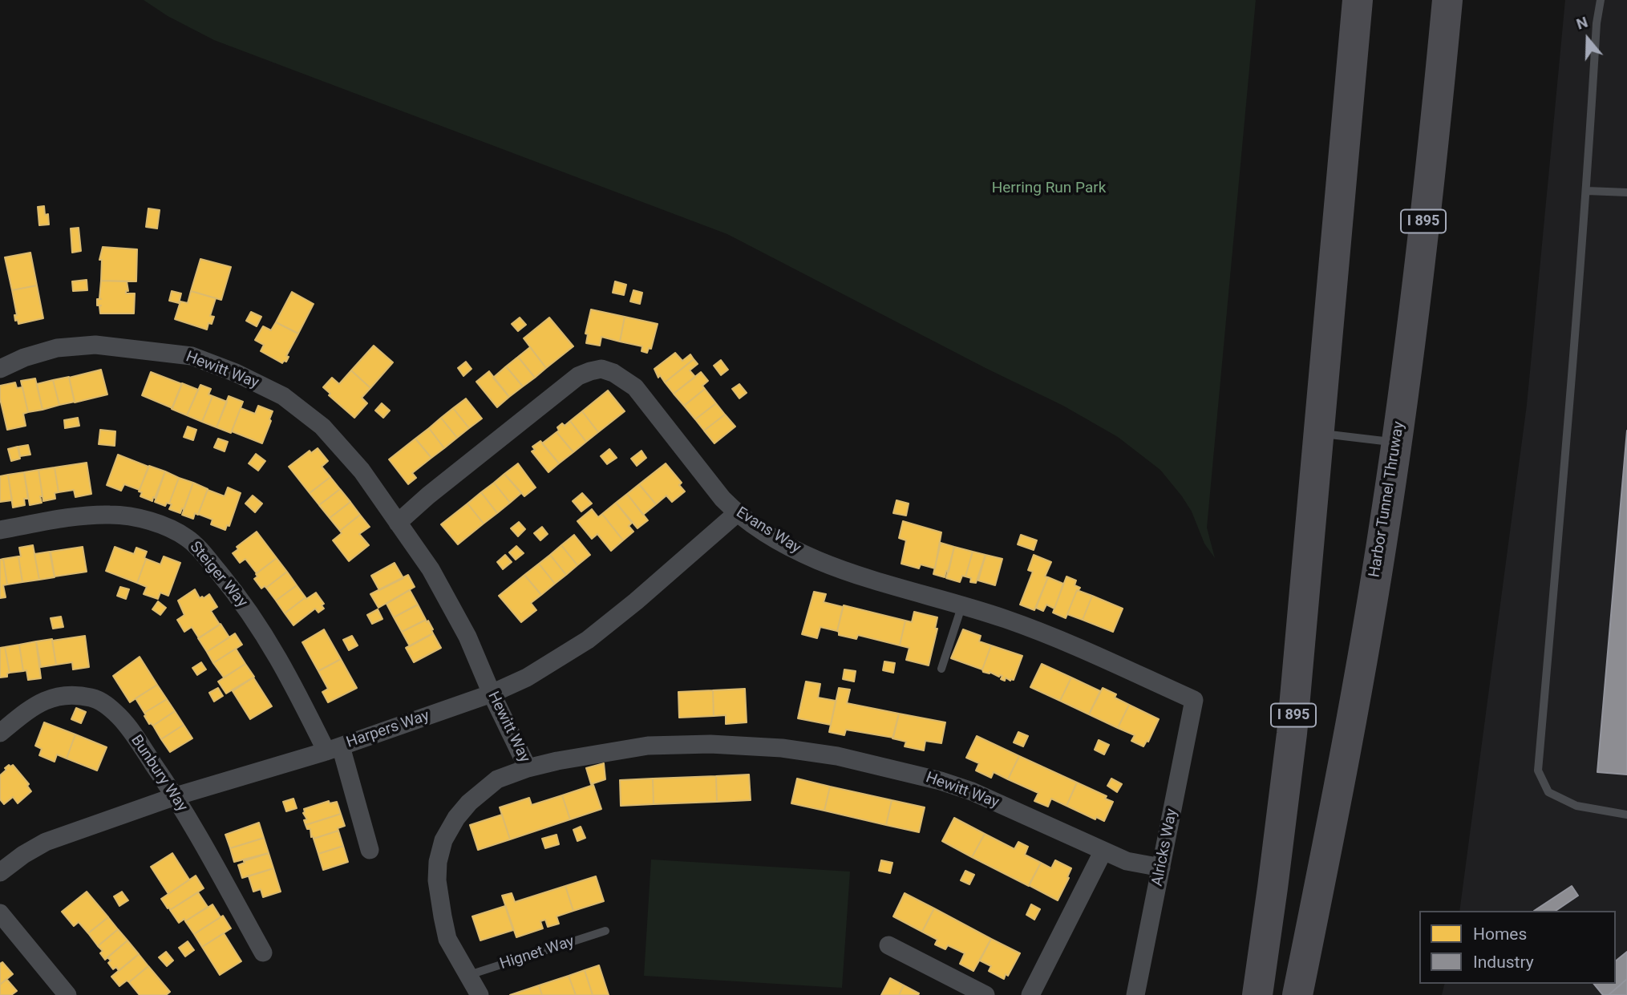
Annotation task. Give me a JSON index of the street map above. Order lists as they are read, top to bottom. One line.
{"streets":{"highway":["I 895","Harbor Tunnel Thruway"],"street":["Hewitt Way","Evans Way","Steiger Way","Harpers Way","Bunbury Way","Alricks Way"],"lane":["Hignet Way"]},"crossings":[["Hewitt Way","Evans Way"],["Hewitt Way","Harpers Way"],["Hewitt Way","Alricks Way"],["Evans Way","Harpers Way"],["Evans Way","Alricks Way"],["Steiger Way","Harpers Way"],["Harpers Way","Bunbury Way"]],"parks":["Herring Run Park"],"legend":["Homes","Industry"],"north":"top"}
